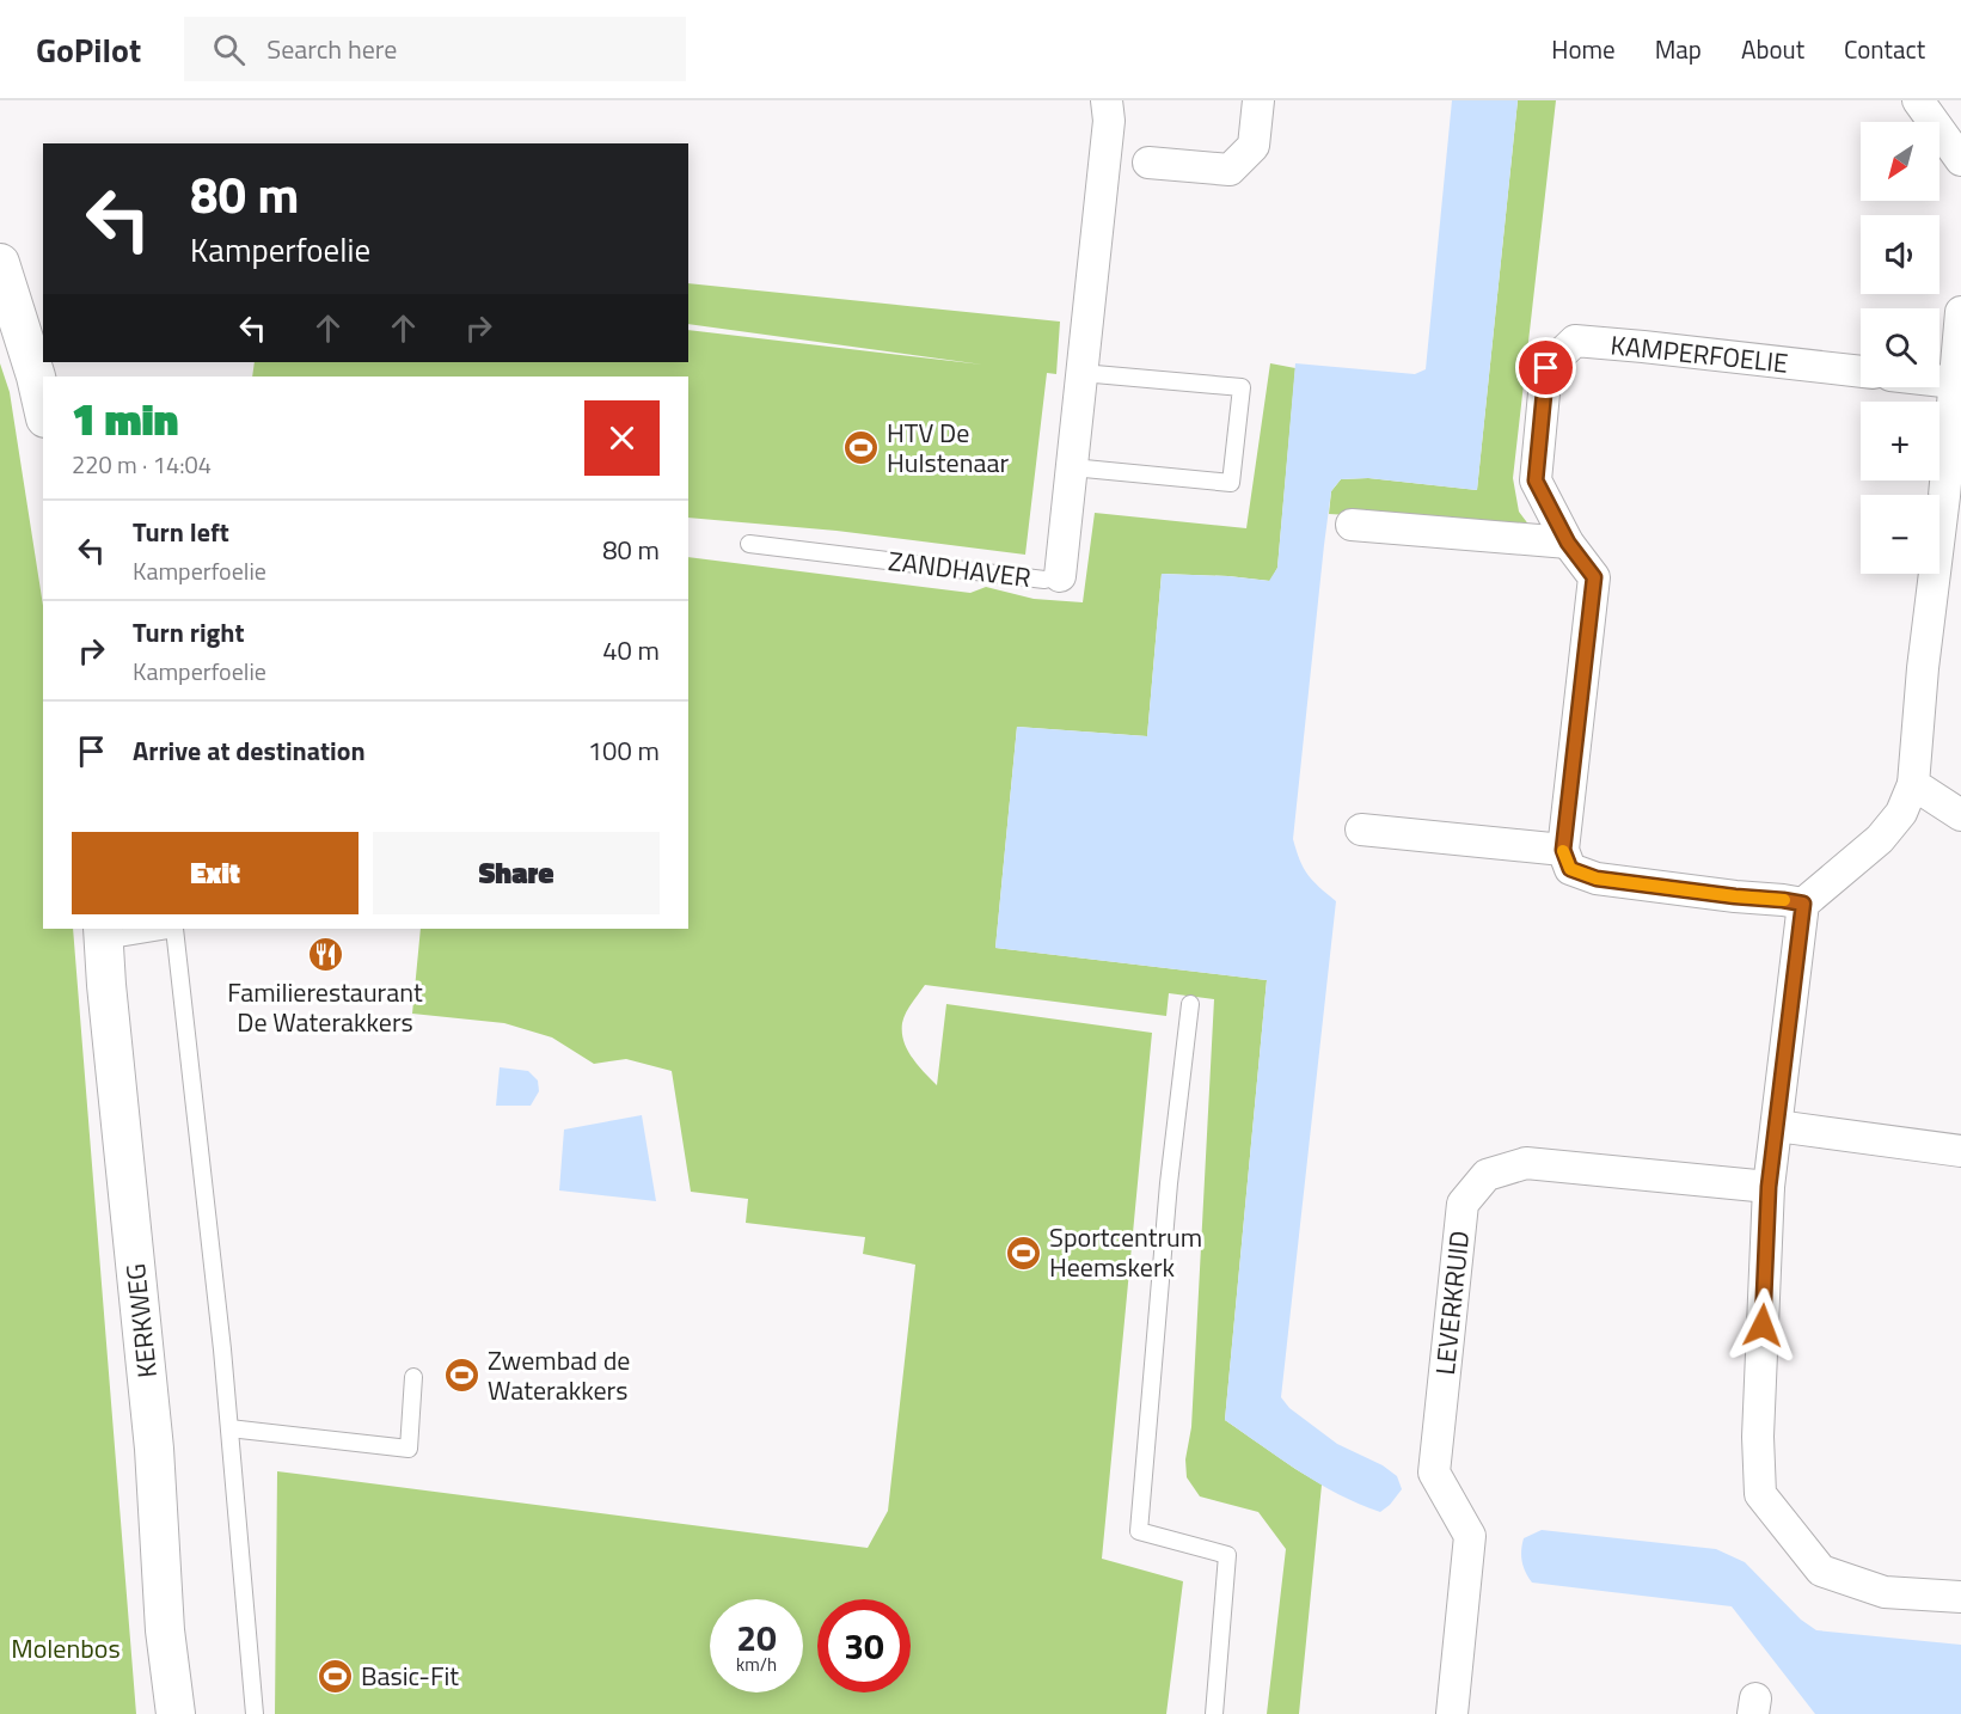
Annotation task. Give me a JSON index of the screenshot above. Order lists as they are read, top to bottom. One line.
{"streets":{"street":["KAMPERFOELIE","ZANDHAVER","LEVERKRUID","KERKWEG"]},"parks":["Molenbos"],"places":{"sports":["HTV De Hulstenaar","Sportcentrum Heemskerk","Zwembad de Waterakkers","Basic-Fit"],"restaurant":["Familierestaurant De Waterakkers"]},"north":"bottom left","page":{"header":"GoPilot","search":"Search here","nav":["Home","Map","About","Contact"],"map_buttons":["+","−"],"turn":["80 m","Kamperfoelie"],"heading":["1 min","220 m · 14:04"],"list":[{"name":"Turn left","note":"Kamperfoelie","value":"80 m"},{"name":"Turn right","note":"Kamperfoelie","value":"40 m"},{"name":"Arrive at destination","value":"100 m"}],"buttons":["Exit","Share"],"speed":"20 km/h","limit":"30"}}
